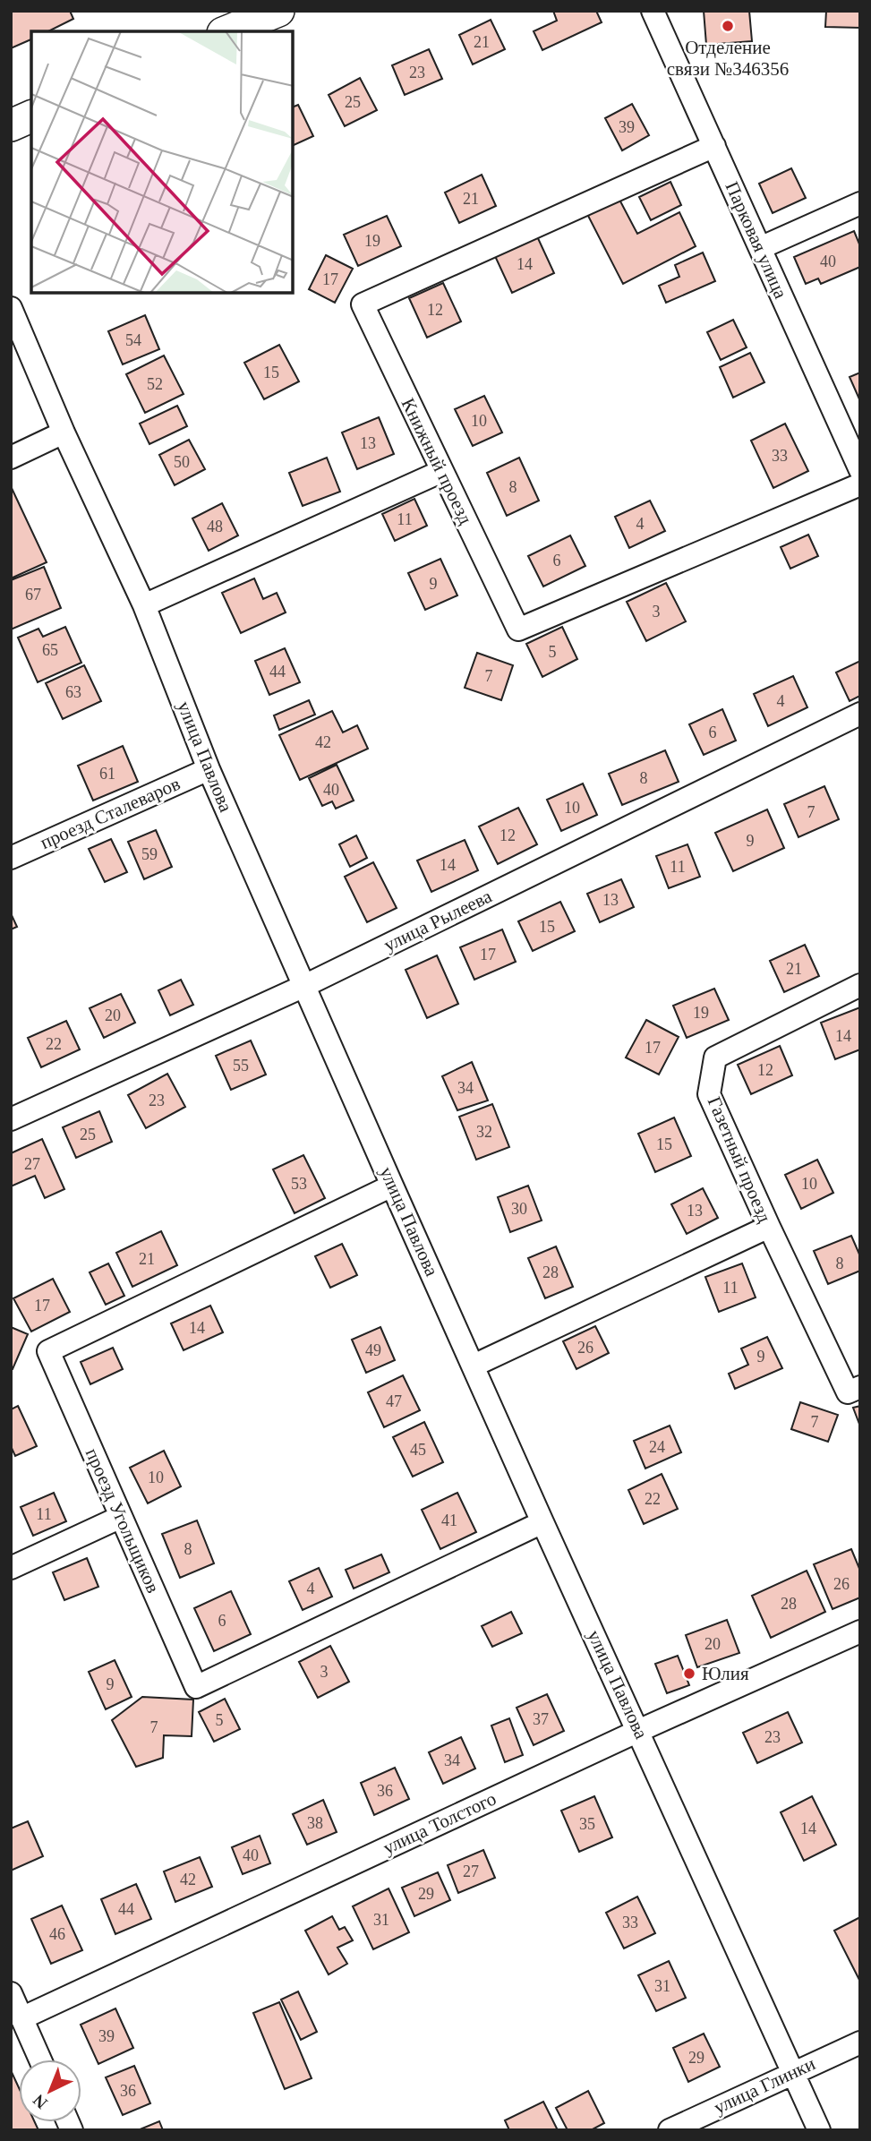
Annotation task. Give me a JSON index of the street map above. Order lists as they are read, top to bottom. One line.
{"streets":{"street":["Парковая улица","Книжный проезд","улица Павлова","проезд Сталеваров","улица Рылеева","Газетный проезд","проезд Угольщиков","улица Толстого","улица Глинки"]},"crossings":[["Парковая улица","Книжный проезд"],["улица Павлова","проезд Сталеваров"],["улица Павлова","улица Рылеева"],["улица Павлова","проезд Угольщиков"],["улица Павлова","улица Толстого"],["улица Павлова","улица Глинки"]],"places":["Отделение связи №346356","Юлия"],"house_numbers":["21","23","25","39","21","19","40","14","17","12","54","15","52","10","13","33","50","8","11","4","48","6","9","67","3","65","5","44","7","63","4","6","42","61","8","40","10","7","12","9","59","14","11","13","15","17","21","19","20","14","22","17","55","12","34","23","32","25","15","27","53","10","30","13","21","8","28","11","17","14","26","49","9","47","7","24","45","10","22","11","41","8","26","4","28","6","20","3","9","37","5","7","23","34","36","38","35","14","40","27","42","29","44","31","33","46","31","39","29","36"],"north":"bottom left"}
